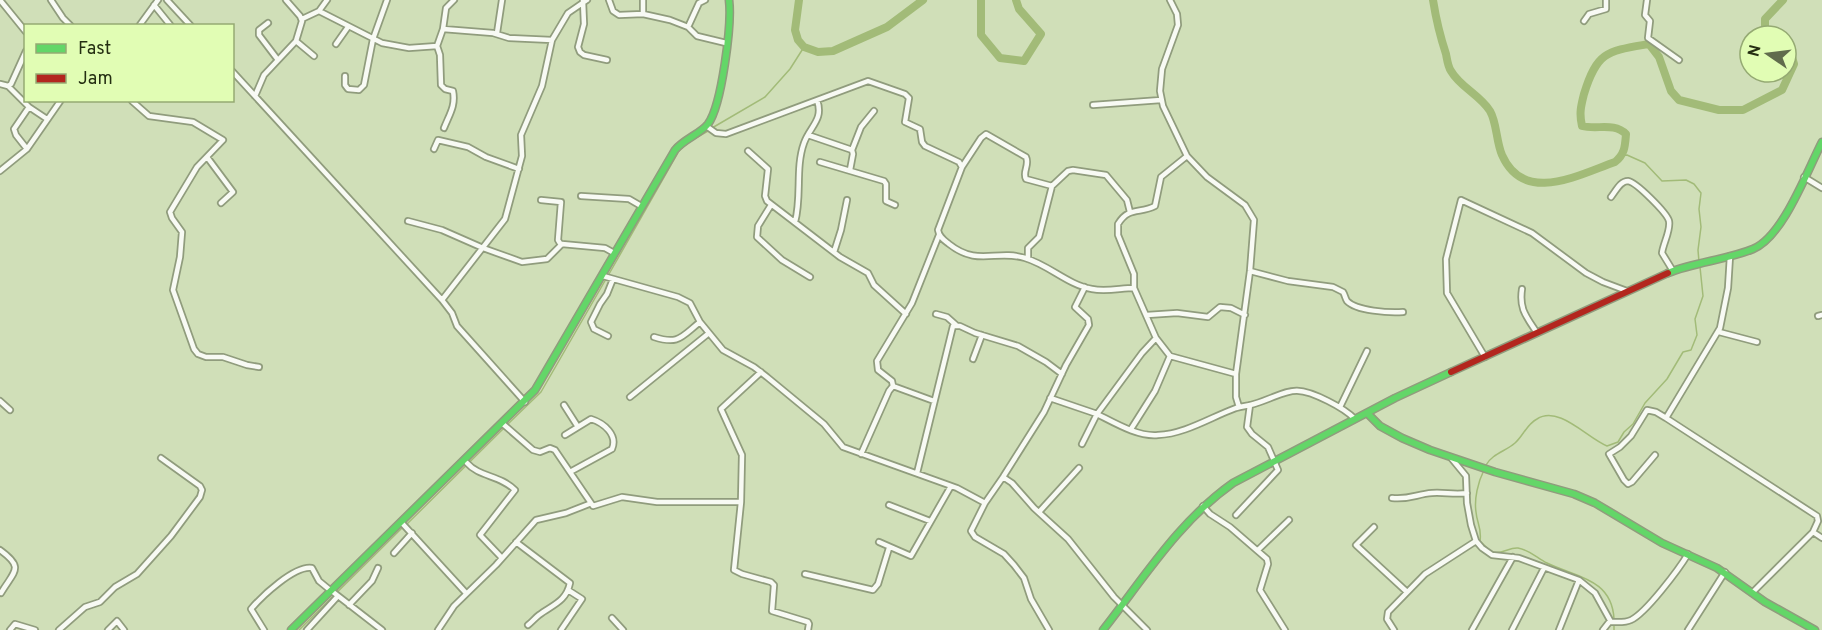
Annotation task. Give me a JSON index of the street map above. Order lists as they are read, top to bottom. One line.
{"legend":["Fast","Jam"],"north":"left"}
